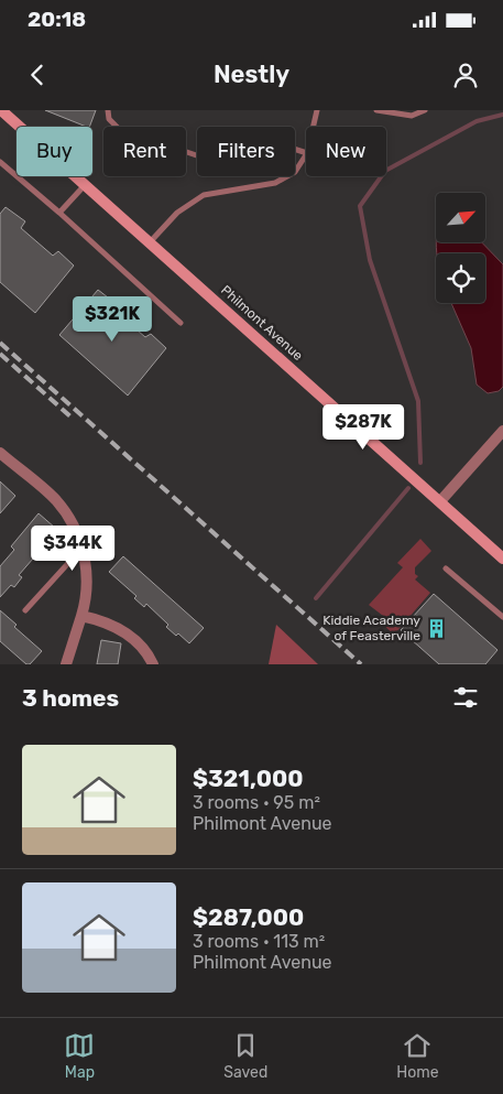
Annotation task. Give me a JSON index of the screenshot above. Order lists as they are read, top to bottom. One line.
{"streets":{"main road":["Philmont Avenue"]},"places":{"building":["Kiddie Academy of Feasterville"]},"north":"top right","page":{"status":"20:18","header":"Nestly","chip":["Buy","Rent","Filters","New"],"price":["$321K","$287K","$344K"],"heading":"3 homes","list":[{"name":"$321,000","note":"3 rooms · 95 m² · Philmont Avenue"},{"name":"$287,000","note":"3 rooms · 113 m² · Philmont Avenue"}],"tabs":["Map","Saved","Home"]}}
